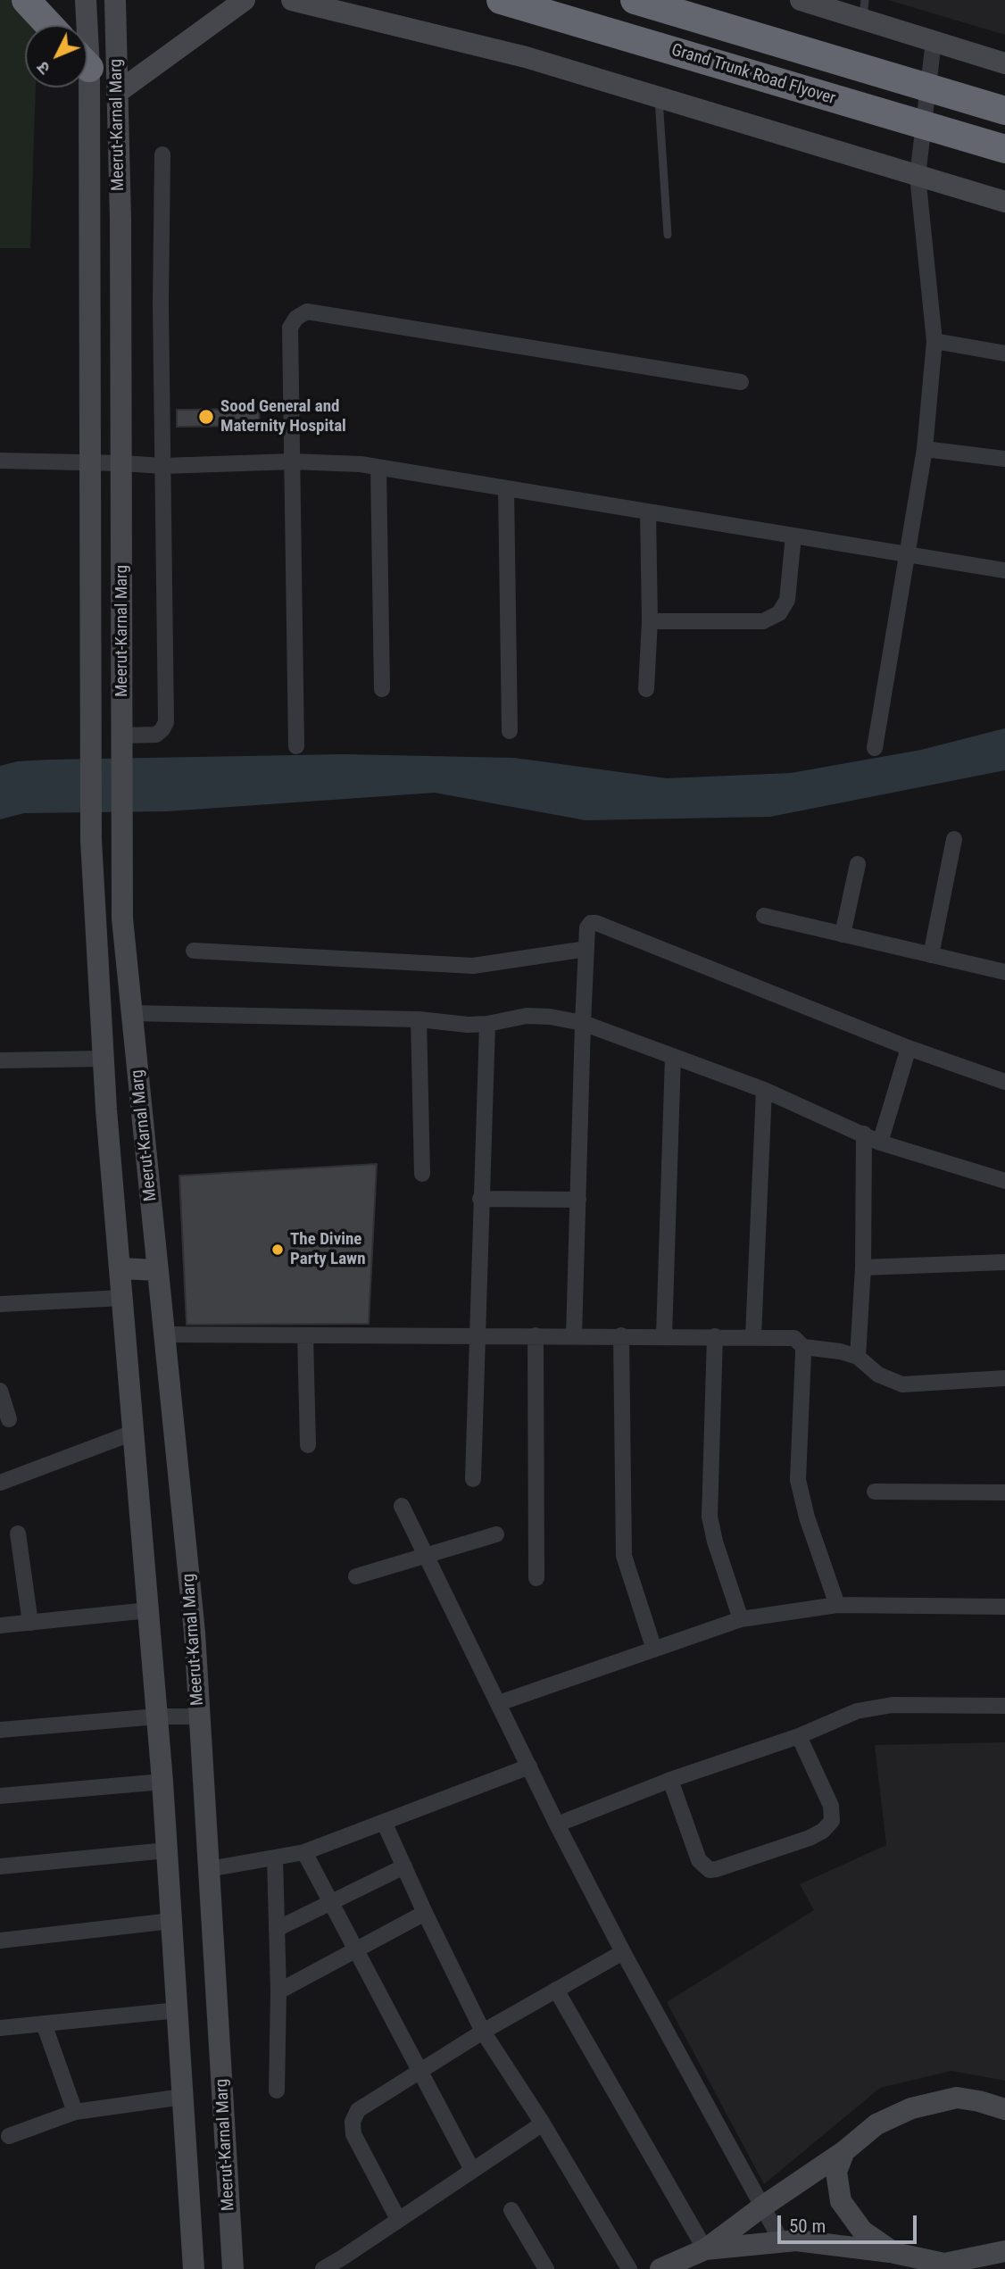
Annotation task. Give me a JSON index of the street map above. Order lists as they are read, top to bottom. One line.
{"streets":{"highway":["Grand Trunk Road Flyover"],"street":["Meerut-Karnal Marg"]},"places":["Sood General and Maternity Hospital","The Divine Party Lawn"],"scale_bar":"50 m","north":"bottom left"}
